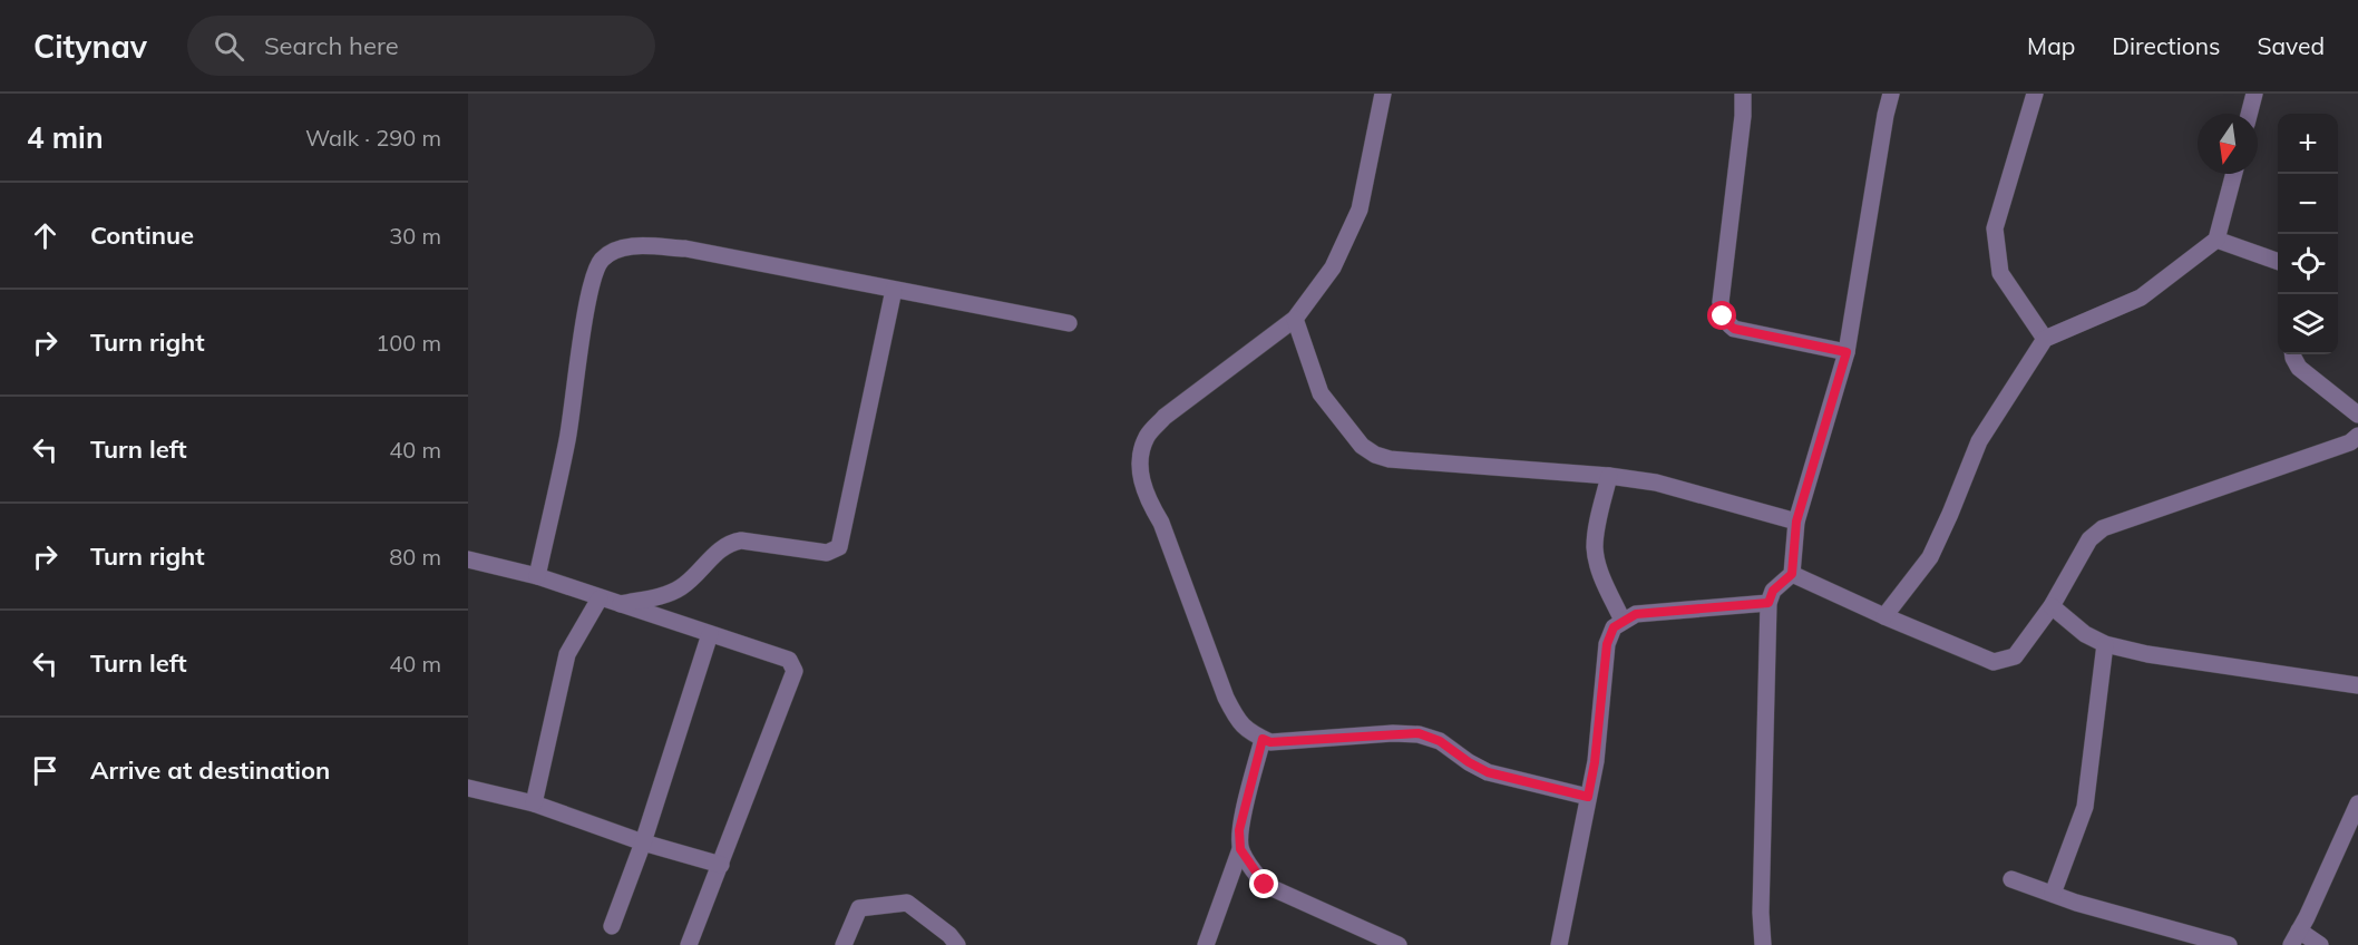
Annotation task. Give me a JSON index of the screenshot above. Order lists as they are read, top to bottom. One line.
{"north":"bottom","page":{"header":"Citynav","search":"Search here","nav":["Map","Directions","Saved"],"heading":["4 min","Walk · 290 m"],"map_buttons":["+","−"],"list":[["Continue","30 m"],["Turn right","100 m"],["Turn left","40 m"],["Turn right","80 m"],["Turn left","40 m"],"Arrive at destination"]}}
